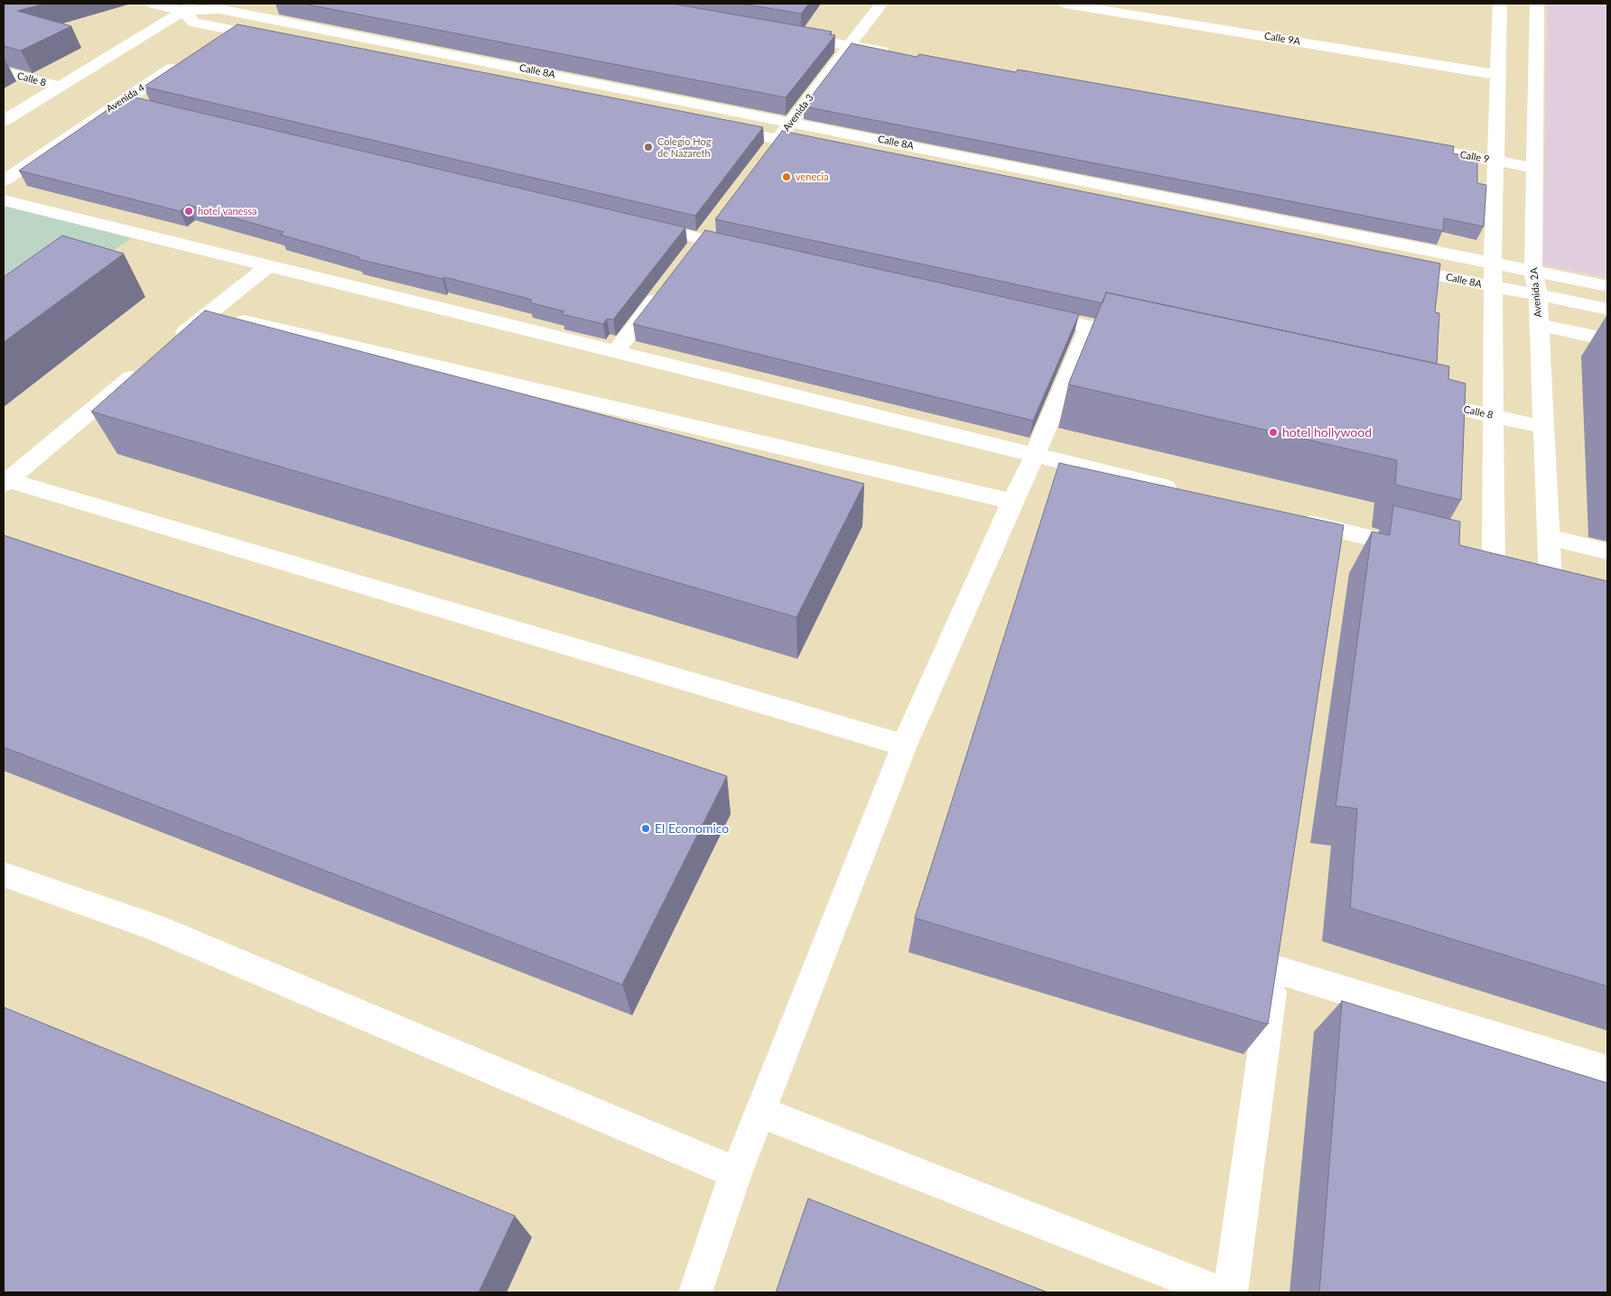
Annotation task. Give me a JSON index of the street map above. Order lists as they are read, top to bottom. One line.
{"streets":{"street":["Calle 9A","Calle 8A","Calle 8","Avenida 4","Avenida 3","Calle 9","Avenida 2A"]},"crossings":[["Calle 8A","Avenida 3"],["Calle 8A","Avenida 2A"],["Calle 8","Avenida 2A"],["Calle 9","Avenida 2A"]],"places":["Colegio Hog de Nazareth","venecia","hotel vanessa","hotel hollywood","El Economico"]}
